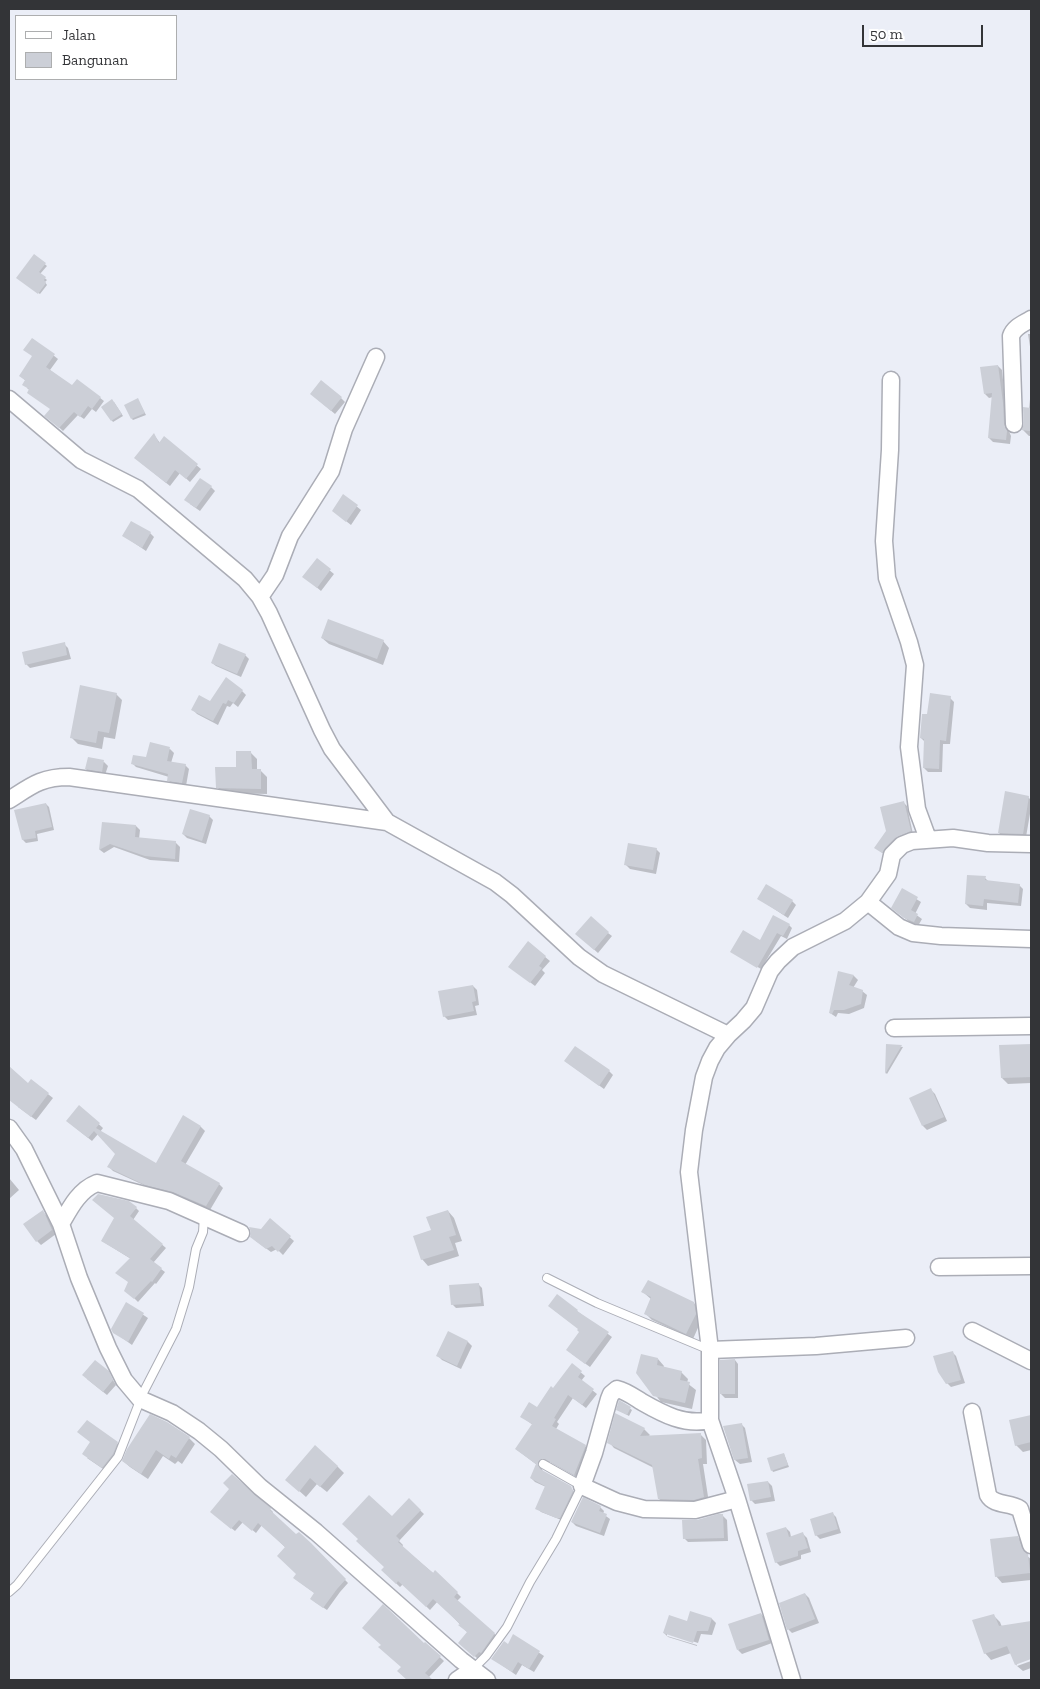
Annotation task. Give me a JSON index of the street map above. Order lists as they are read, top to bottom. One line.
{"legend":["Jalan","Bangunan"],"scale_bar":"50 m"}
